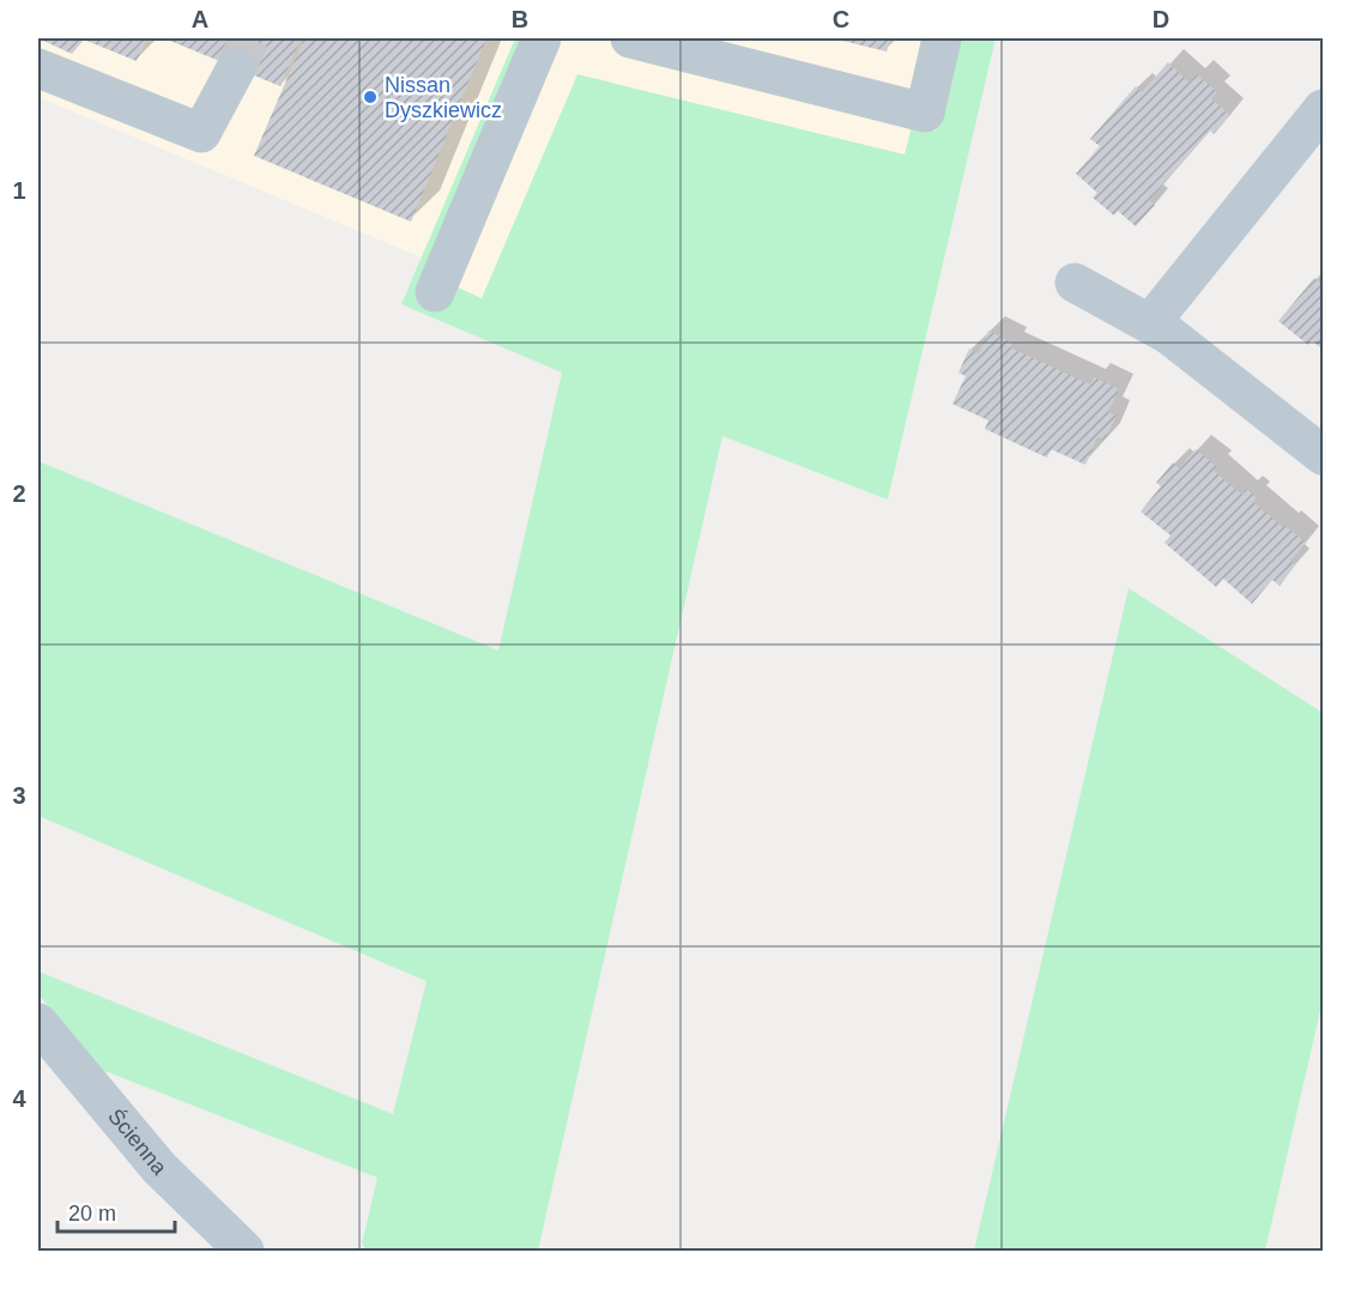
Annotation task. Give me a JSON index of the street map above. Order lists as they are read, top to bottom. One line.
{"streets":{"street":["Ścienna"]},"places":["Nissan Dyszkiewicz"],"scale_bar":"20 m","grid":{"columns":["A","B","C","D"],"rows":["1","2","3","4"]}}
